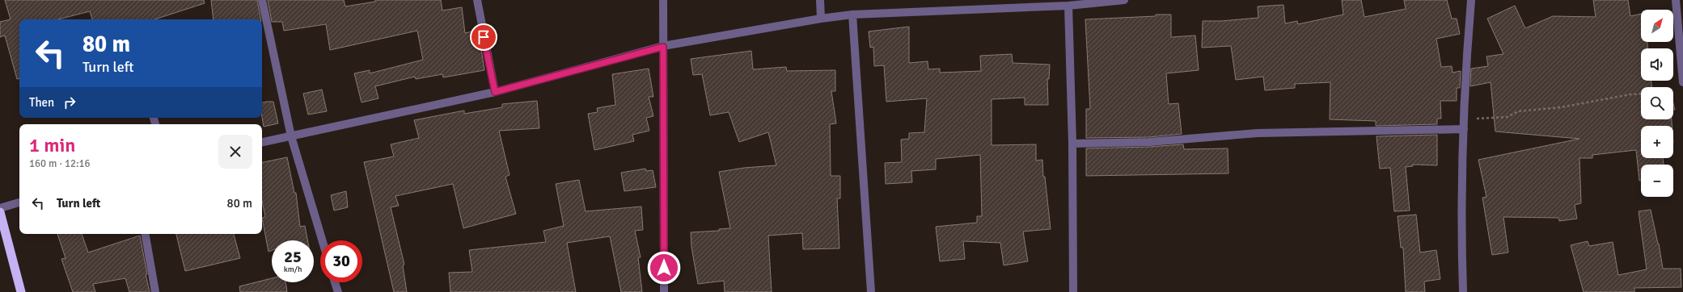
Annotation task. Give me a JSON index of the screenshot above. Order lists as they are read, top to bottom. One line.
{"north":"top right","page":{"map_buttons":["+","−"],"turn":["80 m","Turn left"],"then":"Then","heading":["1 min","160 m · 12:16"],"list":[{"name":"Turn left","value":"80 m"}],"speed":"25 km/h","limit":"30"}}
